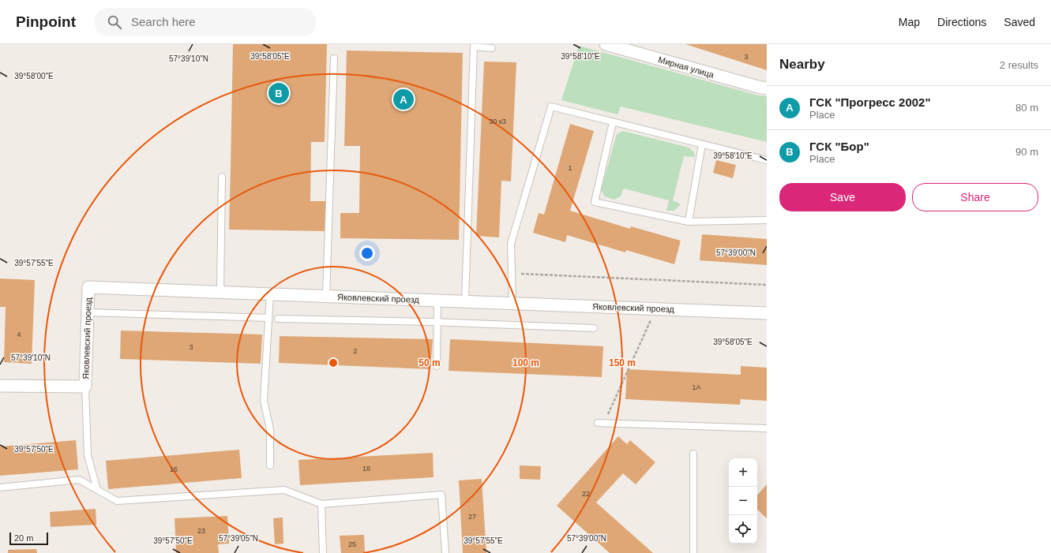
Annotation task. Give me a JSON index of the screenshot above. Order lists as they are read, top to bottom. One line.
{"streets":{"street":["Мирная улица","Яковлевский проезд"]},"house_numbers":["3","30 к3","1","4","3","2","1А","18","16","22","27","23","25"],"scale_bar":"20 m","page":{"header":"Pinpoint","search":"Search here","nav":["Map","Directions","Saved"],"heading":["Nearby","2 results"],"pins":["B","A"],"list":[{"mark":"A","name":"ГСК \"Прогресс 2002\"","note":"Place","value":"80 m"},{"mark":"B","name":"ГСК \"Бор\"","note":"Place","value":"90 m"}],"buttons":["Save","Share"],"map_buttons":["+","−"],"scale":"20 m"},"coordinates":["39°58'05\"E","39°58'10\"E","57°39'10\"N","39°58'00\"E","57°39'00\"N","39°57'55\"E","39°57'50\"E","57°39'05\"N"],"rings":["50 m","100 m","150 m"]}
